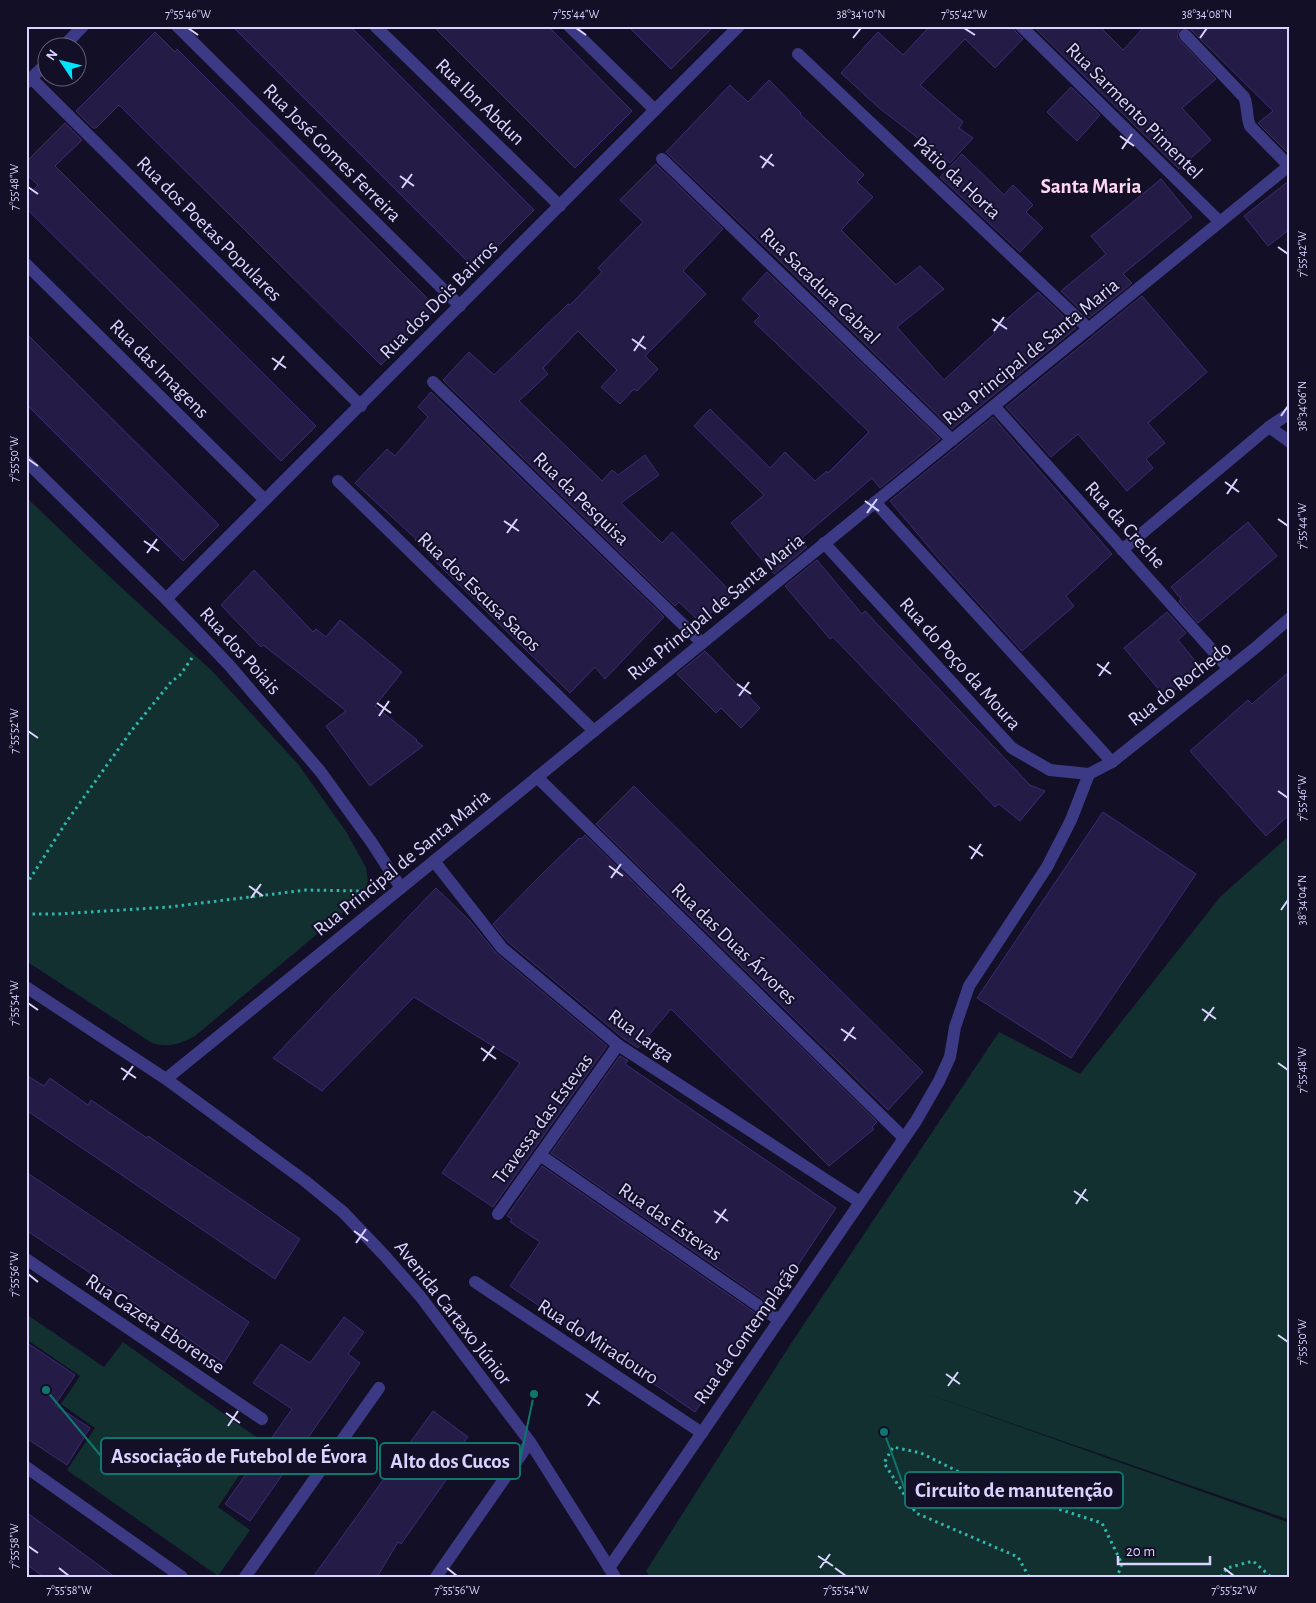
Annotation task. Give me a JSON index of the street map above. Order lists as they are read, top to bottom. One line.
{"streets":{"street":["Rua Ibn Abdun","Rua Sarmento Pimentel","Rua José Gomes Ferreira","Pátio da Horta","Rua dos Poetas Populares","Rua Sacadura Cabral","Rua dos Dois Bairros","Rua Principal de Santa Maria","Rua das Imagens","Rua da Pesquisa","Rua da Creche","Rua dos Escusa Sacos","Rua dos Poiais","Rua do Poço da Moura","Rua do Rochedo","Rua das Duas Árvores","Rua Larga","Travessa das Estevas","Rua das Estevas","Avenida Cartaxo Júnior","Rua Gazeta Eborense","Rua da Contemplação","Rua do Miradouro"]},"crossings":[["Rua Ibn Abdun","Rua dos Dois Bairros"],["Rua Sarmento Pimentel","Rua Principal de Santa Maria"],["Rua José Gomes Ferreira","Rua dos Dois Bairros"],["Pátio da Horta","Rua Principal de Santa Maria"],["Rua dos Poetas Populares","Rua dos Dois Bairros"],["Rua Sacadura Cabral","Rua Principal de Santa Maria"],["Rua dos Dois Bairros","Rua das Imagens"],["Rua dos Dois Bairros","Rua dos Poiais"],["Rua Principal de Santa Maria","Rua da Pesquisa"],["Rua Principal de Santa Maria","Rua da Creche"],["Rua Principal de Santa Maria","Rua dos Escusa Sacos"],["Rua Principal de Santa Maria","Rua dos Poiais"],["Rua Principal de Santa Maria","Rua do Poço da Moura"],["Rua Principal de Santa Maria","Rua das Duas Árvores"],["Rua Principal de Santa Maria","Rua Larga"],["Rua Principal de Santa Maria","Avenida Cartaxo Júnior"],["Rua da Creche","Rua do Rochedo"],["Rua do Poço da Moura","Rua do Rochedo"],["Rua do Poço da Moura","Rua da Contemplação"],["Rua do Rochedo","Rua da Contemplação"],["Rua das Duas Árvores","Rua da Contemplação"],["Rua Larga","Travessa das Estevas"],["Rua Larga","Rua da Contemplação"],["Travessa das Estevas","Rua das Estevas"],["Rua das Estevas","Rua da Contemplação"],["Avenida Cartaxo Júnior","Rua da Contemplação"],["Rua da Contemplação","Rua do Miradouro"]],"districts":["Santa Maria"],"places":["Associação de Futebol de Évora","Alto dos Cucos","Circuito de manutenção"],"scale_bar":"20 m","north":"top left","coordinates":["7°55'46\"W","7°55'44\"W","38°34'10\"N","7°55'42\"W","38°34'08\"N","7°55'48\"W","38°34'06\"N","7°55'50\"W","7°55'52\"W","38°34'04\"N","7°55'54\"W","7°55'56\"W","7°55'58\"W"]}
